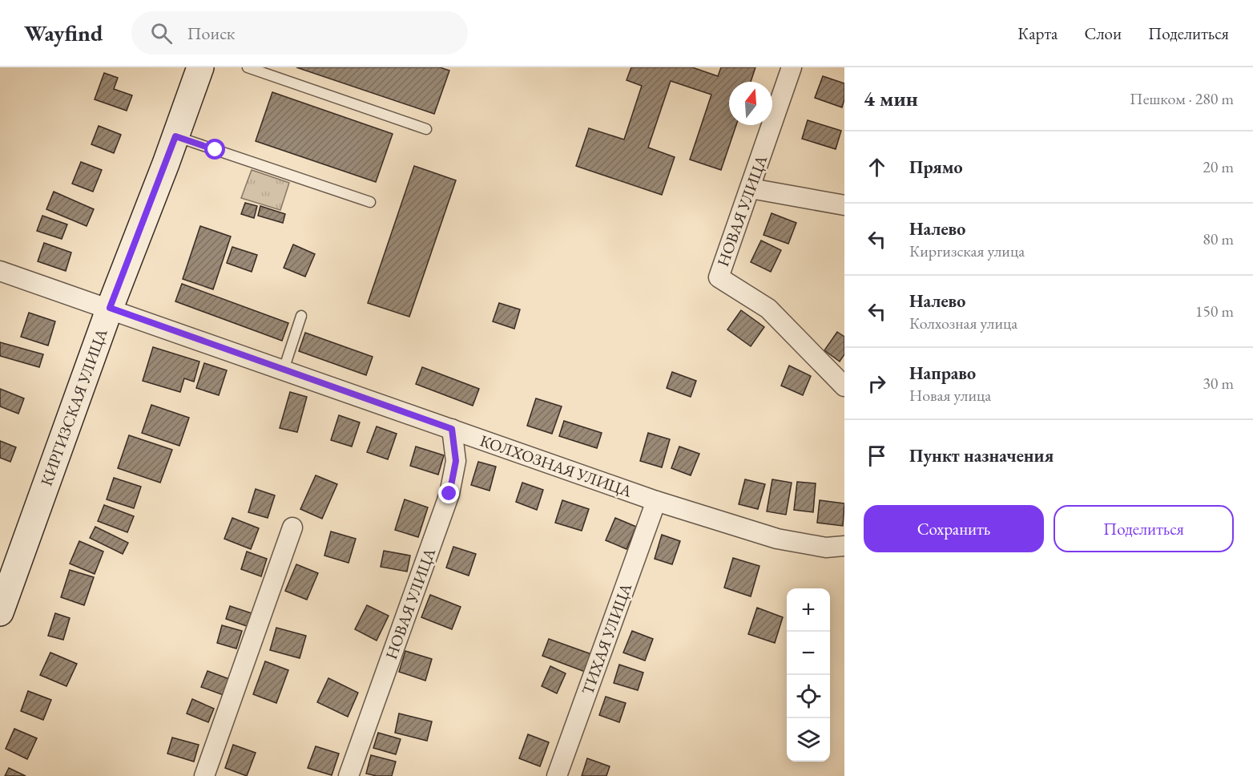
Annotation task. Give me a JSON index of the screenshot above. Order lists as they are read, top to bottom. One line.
{"streets":{"main road":["КИРГИЗСКАЯ УЛИЦА"],"street":["НОВАЯ УЛИЦА","КОЛХОЗНАЯ УЛИЦА","ТИХАЯ УЛИЦА"]},"crossings":[["НОВАЯ УЛИЦА","КОЛХОЗНАЯ УЛИЦА"],["КИРГИЗСКАЯ УЛИЦА","КОЛХОЗНАЯ УЛИЦА"],["КОЛХОЗНАЯ УЛИЦА","ТИХАЯ УЛИЦА"]],"north":"top","page":{"header":"Wayfind","search":"Поиск","nav":["Карта","Слои","Поделиться"],"heading":["4 мин","Пешком · 280 m"],"list":[["Прямо","20 m"],["Налево","Киргизская улица","80 m"],["Налево","Колхозная улица","150 m"],["Направо","Новая улица","30 m"],"Пункт назначения"],"buttons":["Сохранить","Поделиться"],"map_buttons":["+","−"]}}
